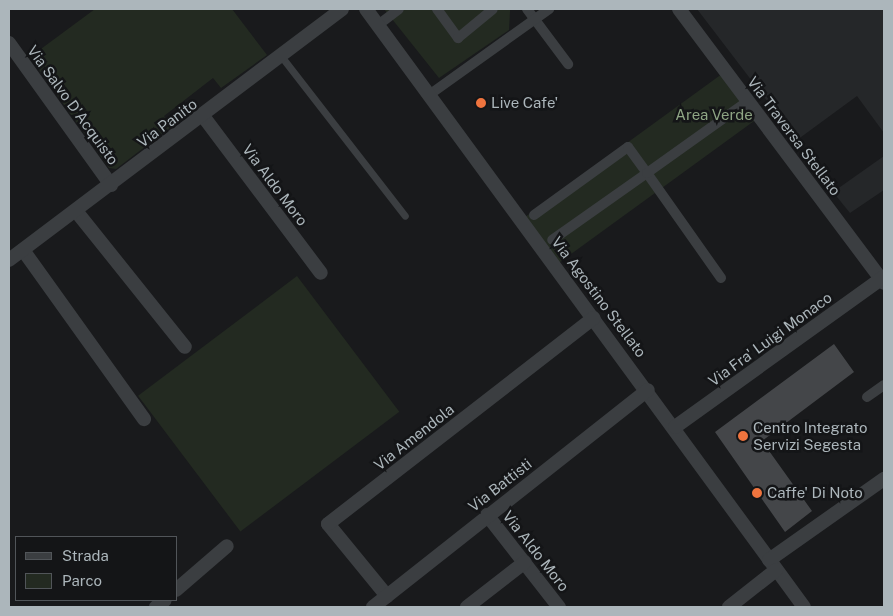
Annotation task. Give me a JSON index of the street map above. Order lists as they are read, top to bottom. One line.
{"streets":{"street":["Via Salvo D'Acquisto","Via Panito","Via Traversa Stellato","Via Aldo Moro","Via Agostino Stellato","Via Fra' Luigi Monaco","Via Amendola","Via Battisti"]},"crossings":[["Via Salvo D'Acquisto","Via Panito"],["Via Panito","Via Aldo Moro"],["Via Traversa Stellato","Via Fra' Luigi Monaco"],["Via Aldo Moro","Via Battisti"],["Via Agostino Stellato","Via Fra' Luigi Monaco"],["Via Agostino Stellato","Via Amendola"],["Via Agostino Stellato","Via Battisti"],["Via Amendola","Via Battisti"]],"parks":["Area Verde"],"places":["Live Cafe'","Centro Integrato Servizi Segesta","Caffe' Di Noto"],"legend":["Strada","Parco"]}
